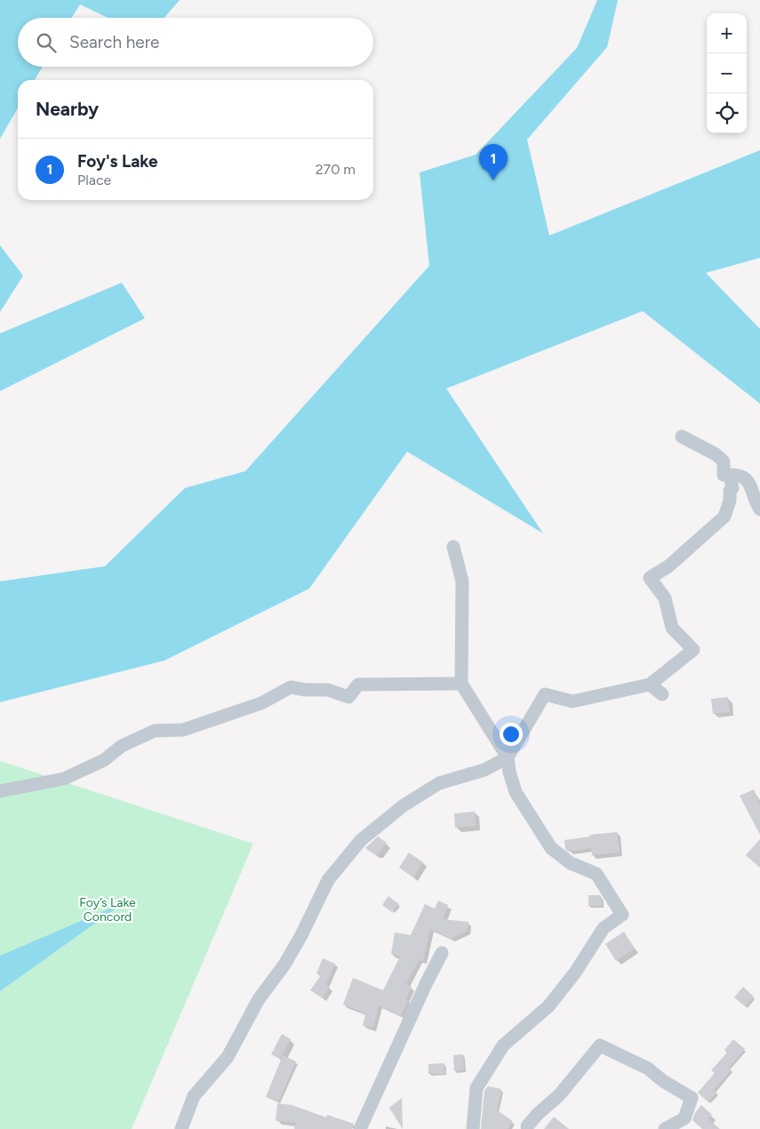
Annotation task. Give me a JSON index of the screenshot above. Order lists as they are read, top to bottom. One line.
{"parks":["Foy’s Lake Concord"],"page":{"map_buttons":["+","−"],"search":"Search here","heading":"Nearby","list":[{"mark":"1","name":"Foy's Lake","note":"Place","value":"270 m"}],"pins":"1"}}
